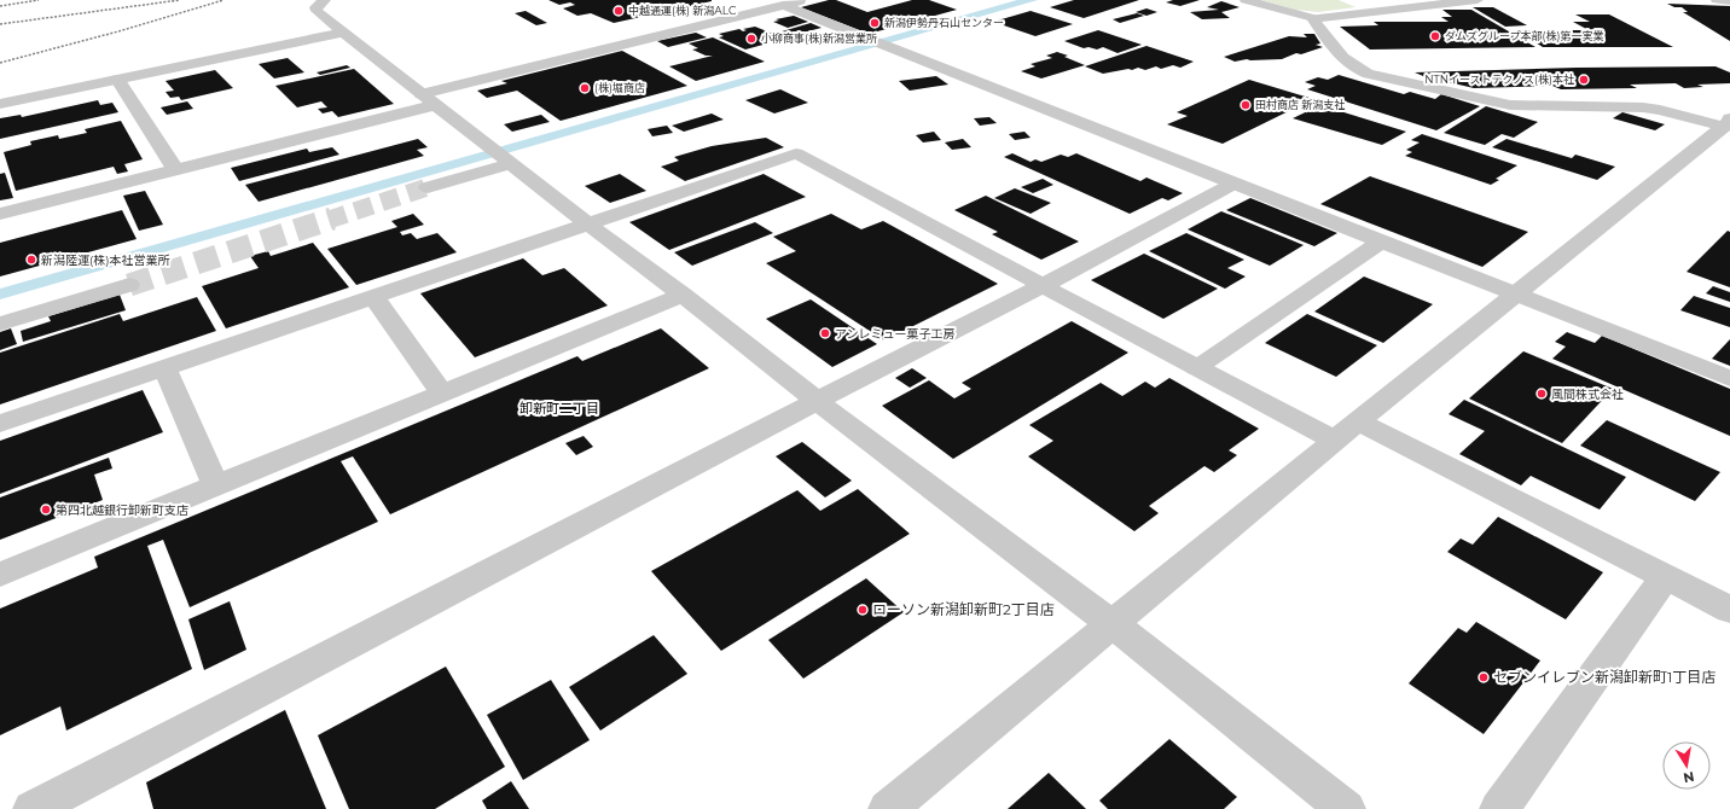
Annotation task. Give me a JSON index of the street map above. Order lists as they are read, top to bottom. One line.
{"districts":["卸新町二丁目"],"places":["中越通運(株) 新潟ALC","新潟伊勢丹石山センター","ダムズグループ本部(株)第一実業","小柳商事(株)新潟営業所","NTNイーストテクノス(株)本社","(株)堀商店","田村商店 新潟支社","新潟陸運(株)本社営業所","アンレミュー菓子工房","風間株式会社","第四北越銀行卸新町支店","ローソン新潟卸新町2丁目店","セブンイレブン新潟卸新町1丁目店"],"north":"bottom"}
